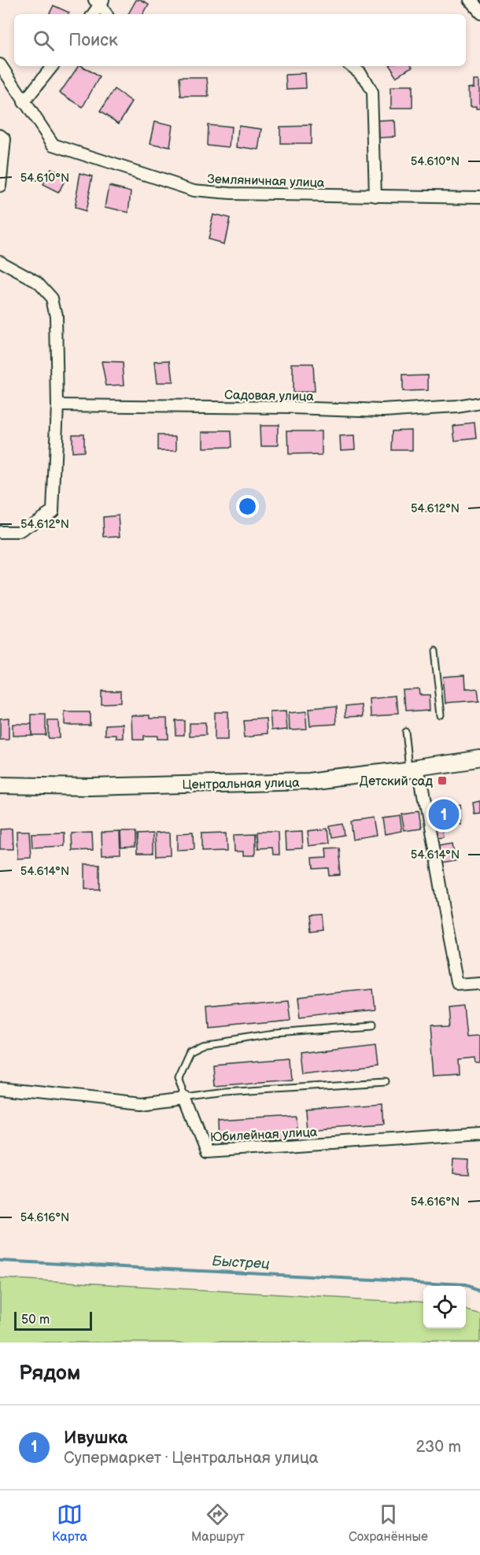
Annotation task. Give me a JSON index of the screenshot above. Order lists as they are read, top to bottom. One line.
{"streets":{"street":["Земляничная улица","Садовая улица","Центральная улица","Юбилейная улица"]},"water":["Быстрец"],"places":{"transit":["Детский сад"]},"scale_bar":"50 m","page":{"search":"Поиск","pins":"1","scale":"50 m","heading":"Рядом","list":[{"mark":"1","name":"Ивушка","note":"Супермаркет · Центральная улица","value":"230 m"}],"nav":["Карта","Маршрут","Сохранённые"]},"coordinates":["54.610°N","54.612°N","54.614°N","54.616°N"]}
